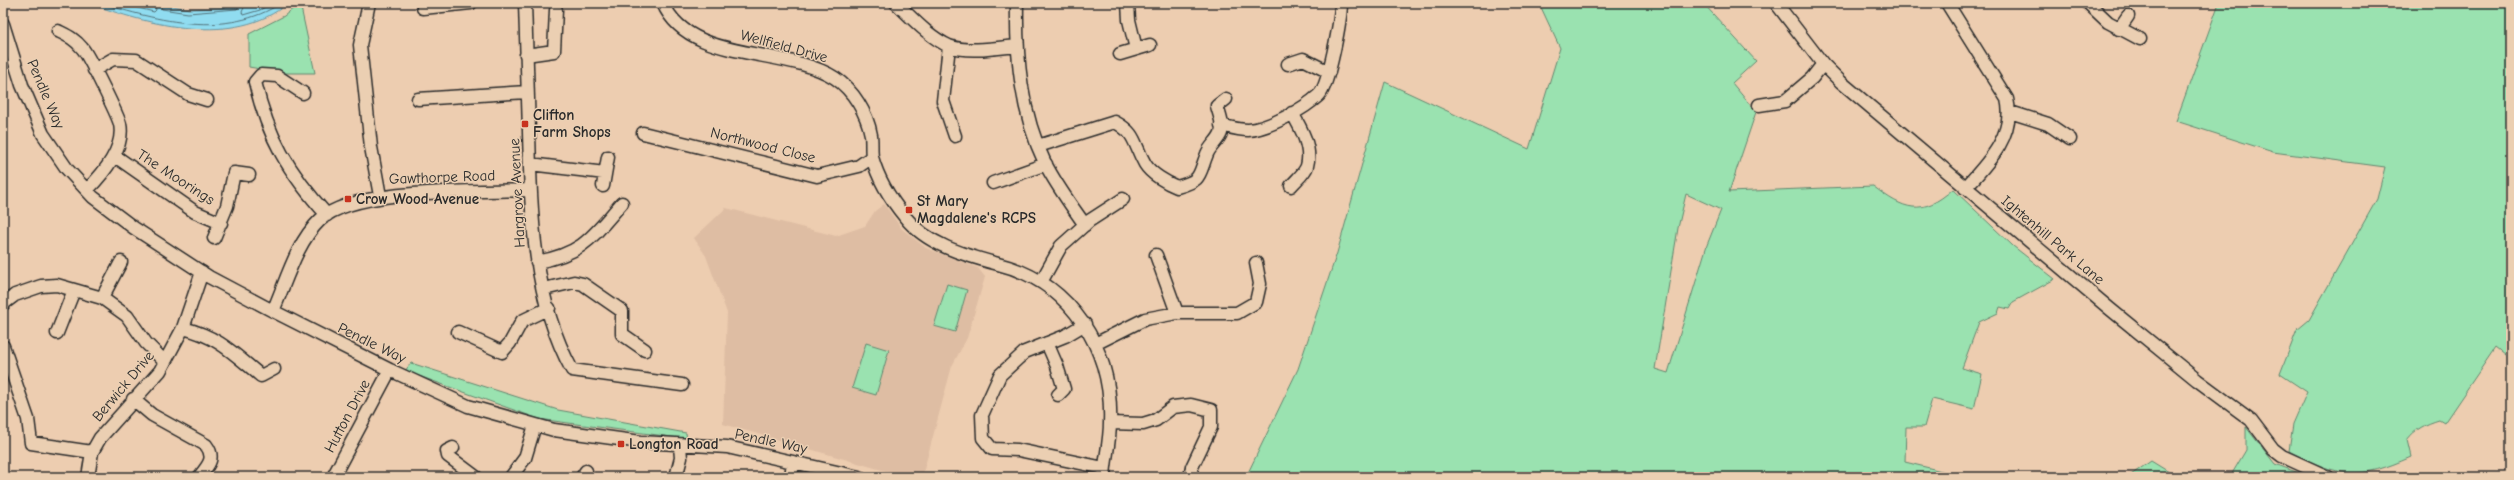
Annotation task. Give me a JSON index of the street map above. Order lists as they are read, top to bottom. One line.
{"streets":{"street":["Wellfield Drive","Pendle Way","Northwood Close","The Moorings","Gawthorpe Road","Hargrove Avenue","Ightenhill Park Lane","Berwick Drive","Hutton Drive"]},"crossings":[["Wellfield Drive","Northwood Close"],["Pendle Way","The Moorings"],["Pendle Way","Gawthorpe Road"],["Pendle Way","Berwick Drive"],["Pendle Way","Hutton Drive"],["Gawthorpe Road","Hargrove Avenue"]],"places":{"transit":["Clifton Farm Shops","Crow Wood Avenue","St Mary Magdalene's RCPS","Longton Road"]}}
